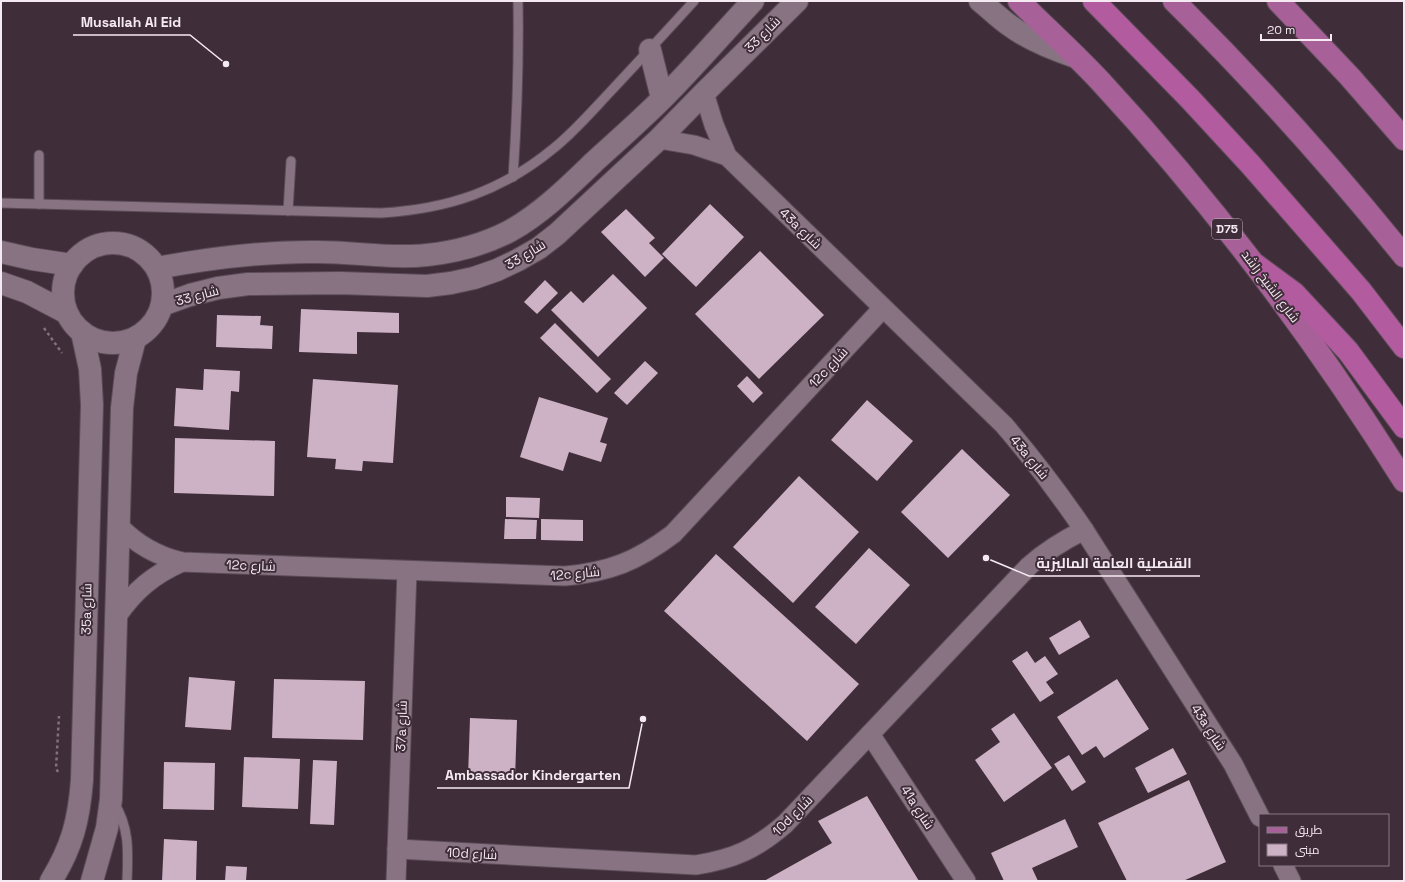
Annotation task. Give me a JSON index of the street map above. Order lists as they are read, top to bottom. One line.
{"streets":{"main road":["D75","شارع الشيخ راشد"],"street":["شارع 33","43a شارع","12c شارع","35a شارع","37a شارع","41a شارع","10d شارع"]},"crossings":[["شارع 33","43a شارع"],["شارع 33","35a شارع"],["43a شارع","12c شارع"],["43a شارع","10d شارع"],["12c شارع","37a شارع"],["37a شارع","10d شارع"],["41a شارع","10d شارع"]],"places":["Musallah Al Eid","القنصلية العامة الماليزية","Ambassador Kindergarten"],"legend":["طريق","مبنى"],"scale_bar":"20 m"}
